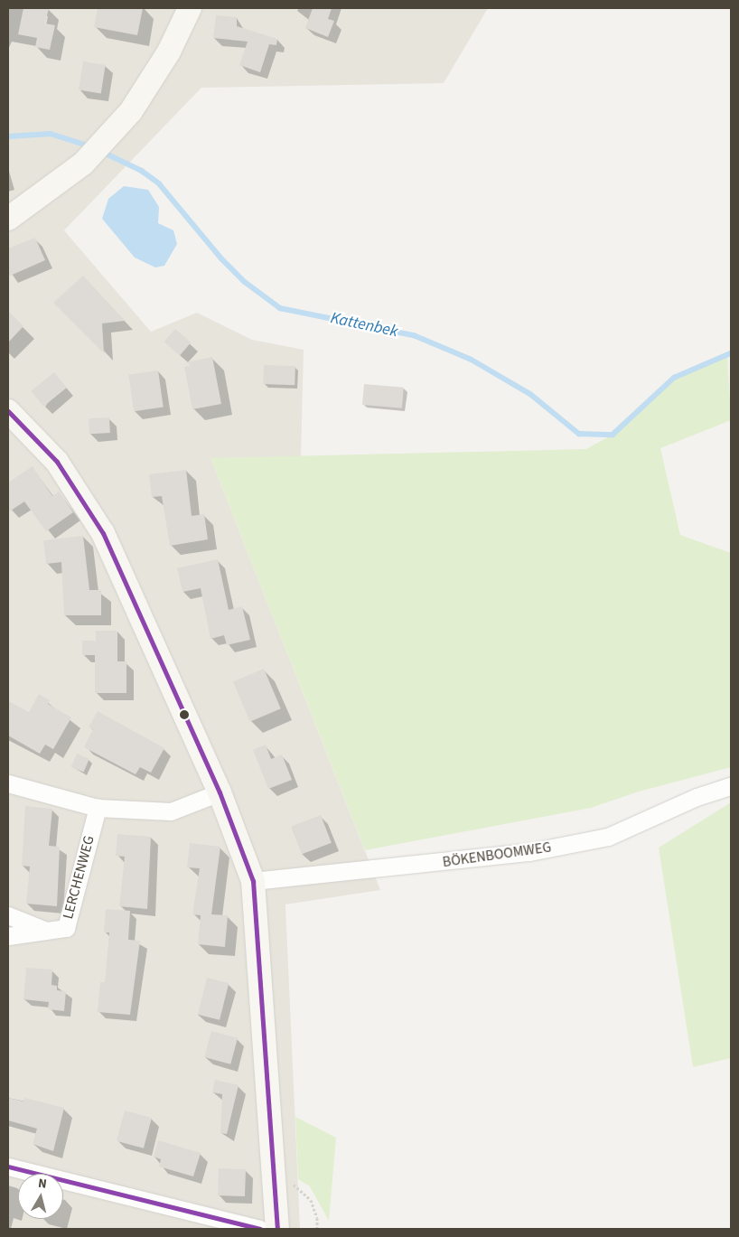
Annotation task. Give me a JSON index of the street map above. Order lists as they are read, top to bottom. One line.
{"streets":{"street":["BÖKENBOOMWEG","LERCHENWEG"]},"water":["Kattenbek"],"north":"top"}
